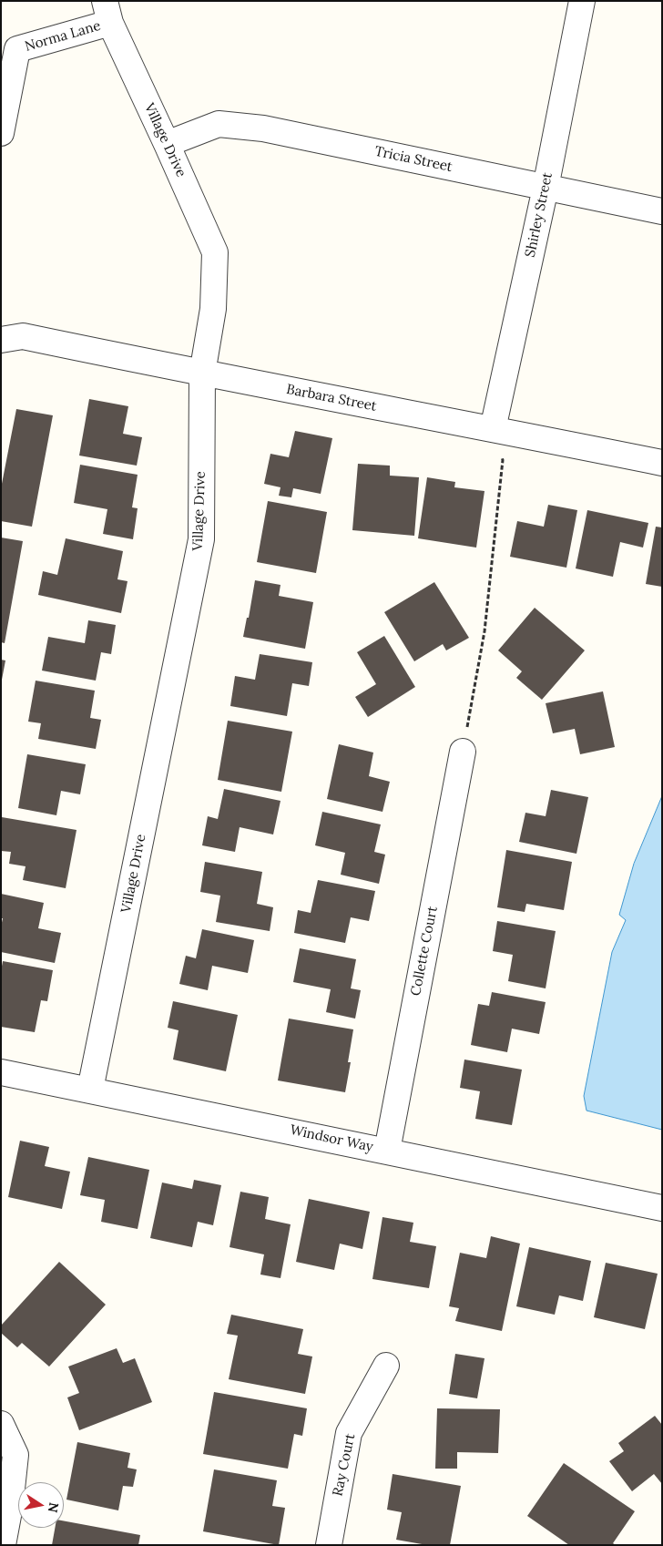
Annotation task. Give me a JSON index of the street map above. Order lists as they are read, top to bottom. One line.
{"streets":{"street":["Norma Lane","Village Drive","Tricia Street","Shirley Street","Barbara Street","Collette Court","Windsor Way","Ray Court"]},"crossings":[["Norma Lane","Village Drive"],["Village Drive","Tricia Street"],["Village Drive","Barbara Street"],["Village Drive","Windsor Way"],["Tricia Street","Shirley Street"],["Shirley Street","Barbara Street"],["Collette Court","Windsor Way"]],"north":"right"}
